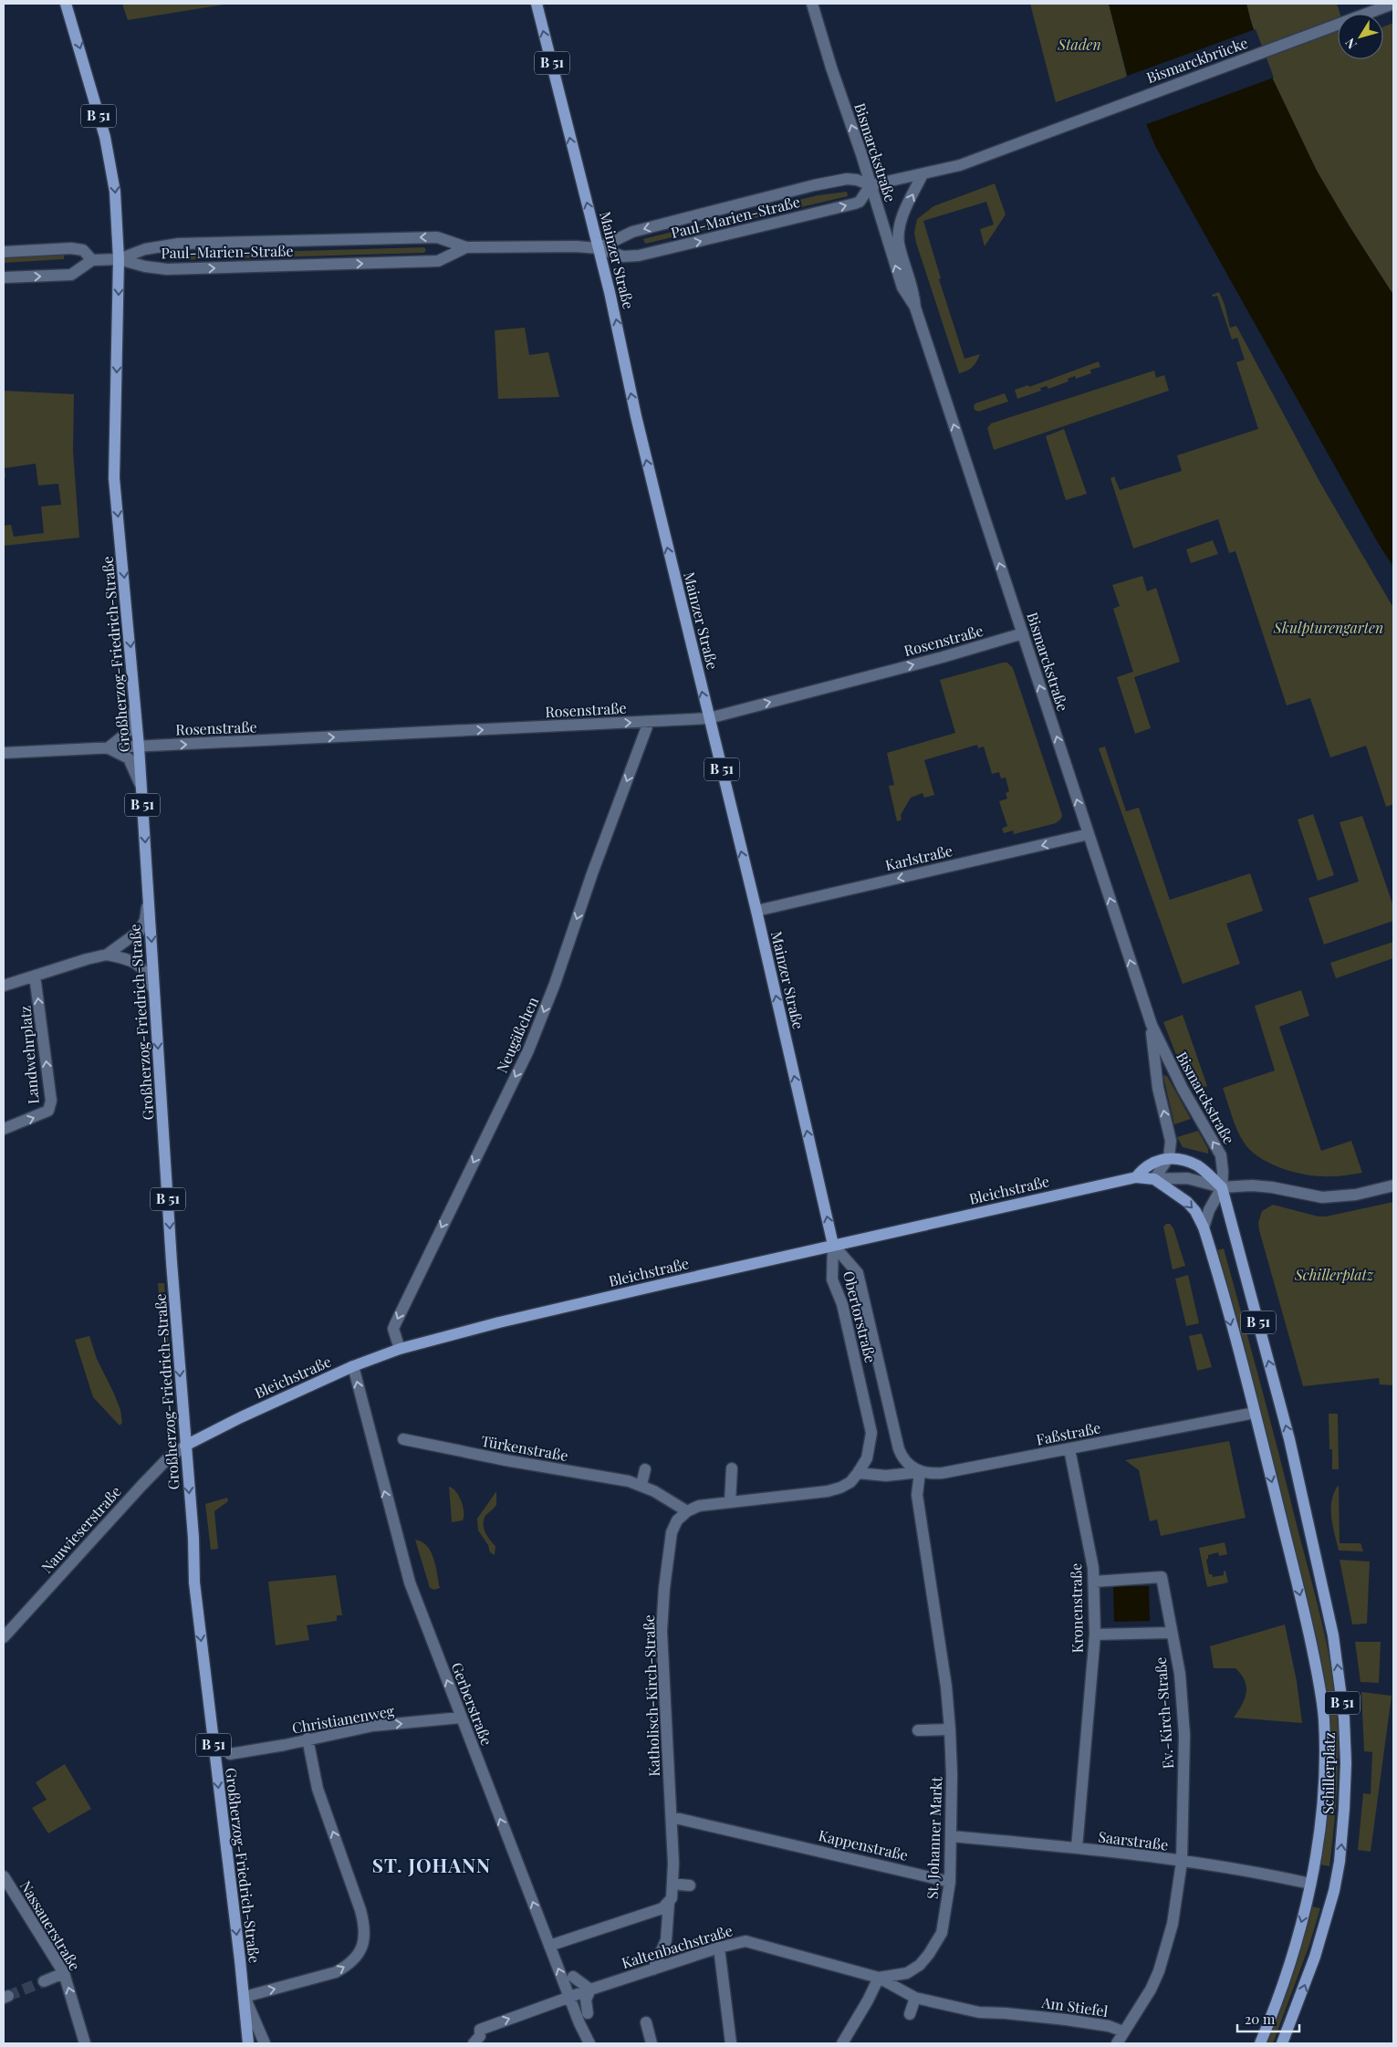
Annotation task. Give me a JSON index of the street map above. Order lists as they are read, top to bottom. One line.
{"streets":{"main road":["B 51","Mainzer Straße","Großherzog-Friedrich-Straße","Bleichstraße","Schillerplatz"],"street":["Bismarckbrücke","Bismarckstraße","Paul-Marien-Straße","Rosenstraße","Karlstraße","Neugäßchen","Landwehrplatz","Obertorstraße","Faßstraße","Türkenstraße","Nauwieserstraße","Kronenstraße","Katholisch-Kirch-Straße","Gerberstraße","Ev.-Kirch-Straße","Christianenweg","St. Johanner Markt","Saarstraße","Kappenstraße","Nassauerstraße","Kaltenbachstraße","Am Stiefel"]},"crossings":[["Bismarckbrücke","Paul-Marien-Straße"],["B 51","Schillerplatz"],["B 51","Saarstraße"],["Bismarckstraße","Paul-Marien-Straße"],["Bismarckstraße","Rosenstraße"],["Bismarckstraße","Karlstraße"],["Bismarckstraße","Bleichstraße"],["Bismarckstraße","Schillerplatz"],["Paul-Marien-Straße","Mainzer Straße"],["Paul-Marien-Straße","Großherzog-Friedrich-Straße"],["Mainzer Straße","Rosenstraße"],["Mainzer Straße","Karlstraße"],["Mainzer Straße","Bleichstraße"],["Mainzer Straße","Obertorstraße"],["Rosenstraße","Großherzog-Friedrich-Straße"],["Rosenstraße","Neugäßchen"],["Großherzog-Friedrich-Straße","Bleichstraße"],["Großherzog-Friedrich-Straße","Nauwieserstraße"],["Neugäßchen","Bleichstraße"],["Bleichstraße","Obertorstraße"],["Bleichstraße","Nauwieserstraße"],["Bleichstraße","Gerberstraße"],["Bleichstraße","Schillerplatz"],["Obertorstraße","Faßstraße"],["Obertorstraße","St. Johanner Markt"],["Faßstraße","Kronenstraße"],["Faßstraße","Schillerplatz"],["Faßstraße","St. Johanner Markt"],["Türkenstraße","Katholisch-Kirch-Straße"],["Kronenstraße","Ev.-Kirch-Straße"],["Kronenstraße","Saarstraße"],["Katholisch-Kirch-Straße","Kappenstraße"],["Katholisch-Kirch-Straße","Kaltenbachstraße"],["Gerberstraße","Christianenweg"],["Gerberstraße","Kaltenbachstraße"],["Ev.-Kirch-Straße","Saarstraße"],["Ev.-Kirch-Straße","Am Stiefel"],["Schillerplatz","Saarstraße"],["St. Johanner Markt","Saarstraße"],["St. Johanner Markt","Kappenstraße"],["St. Johanner Markt","Kaltenbachstraße"]],"one_way":["Bismarckstraße","Mainzer Straße","Rosenstraße","Großherzog-Friedrich-Straße","Karlstraße","Neugäßchen","Landwehrplatz","Gerberstraße","Christianenweg","Nassauerstraße"],"districts":["ST. JOHANN"],"parks":["Staden","Skulpturengarten","Schillerplatz"],"scale_bar":"20 m","north":"bottom left"}
